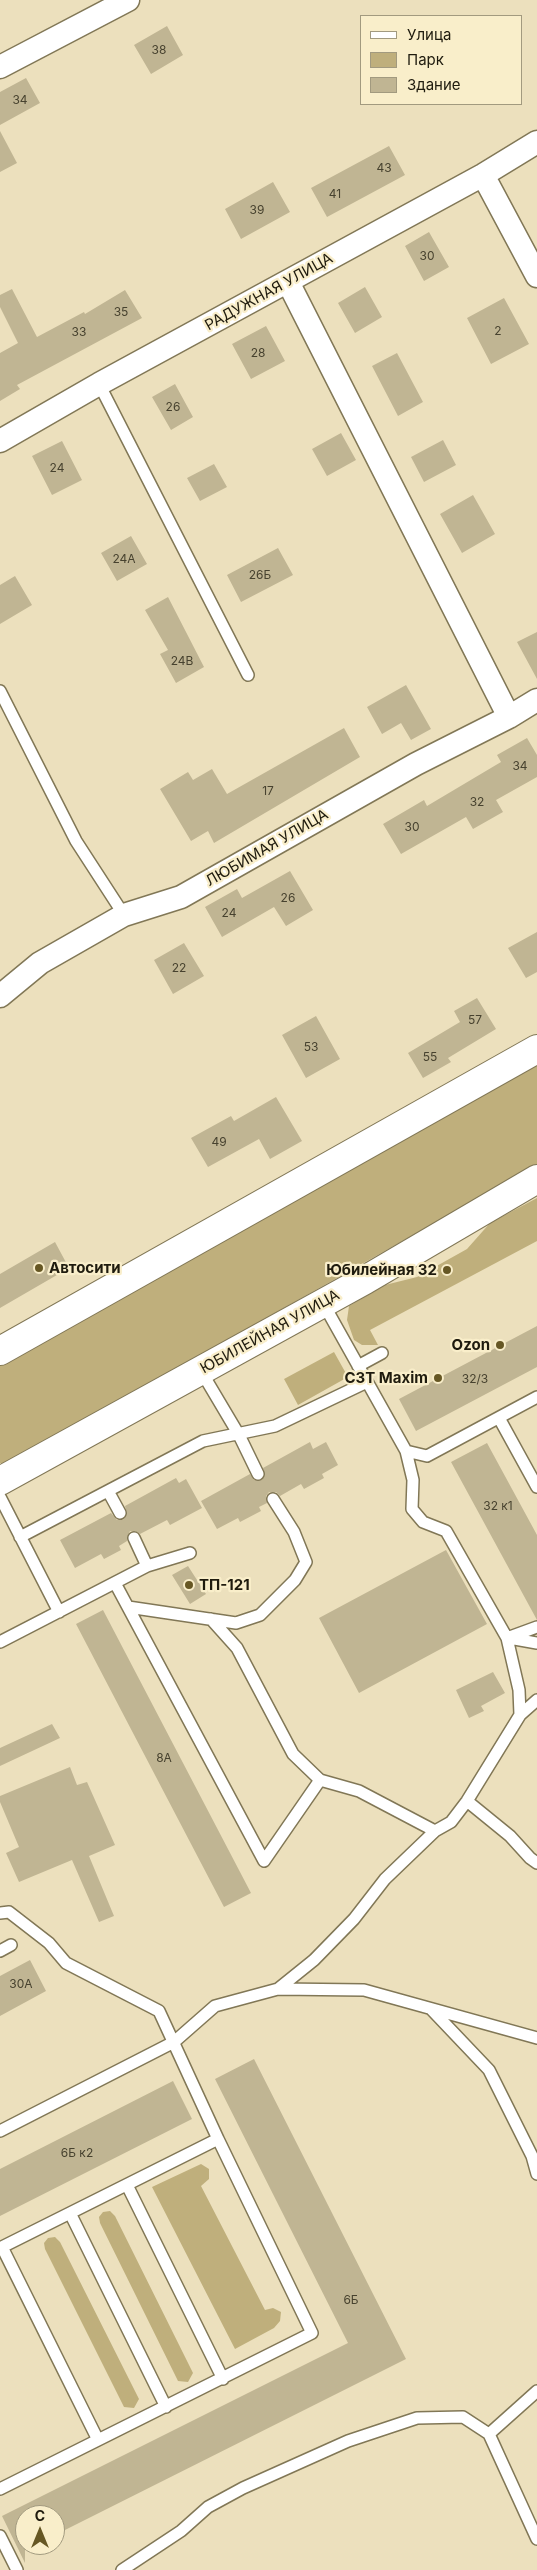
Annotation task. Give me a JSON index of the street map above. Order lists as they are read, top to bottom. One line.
{"streets":{"main road":["ЮБИЛЕЙНАЯ УЛИЦА"],"street":["РАДУЖНАЯ УЛИЦА","ЛЮБИМАЯ УЛИЦА"]},"places":["Автосити","Юбилейная 32","Ozon","СЗТ Maxim","ТП-121"],"house_numbers":["38","34","43","41","39","30","35","2","33","28","26","24","24А","26Б","24В","34","17","32","30","26","24","22","57","53","55","49","32/3","32 к1","8А","30А","6Б к2","6Б"],"legend":["Улица","Парк","Здание"],"north":"top"}
